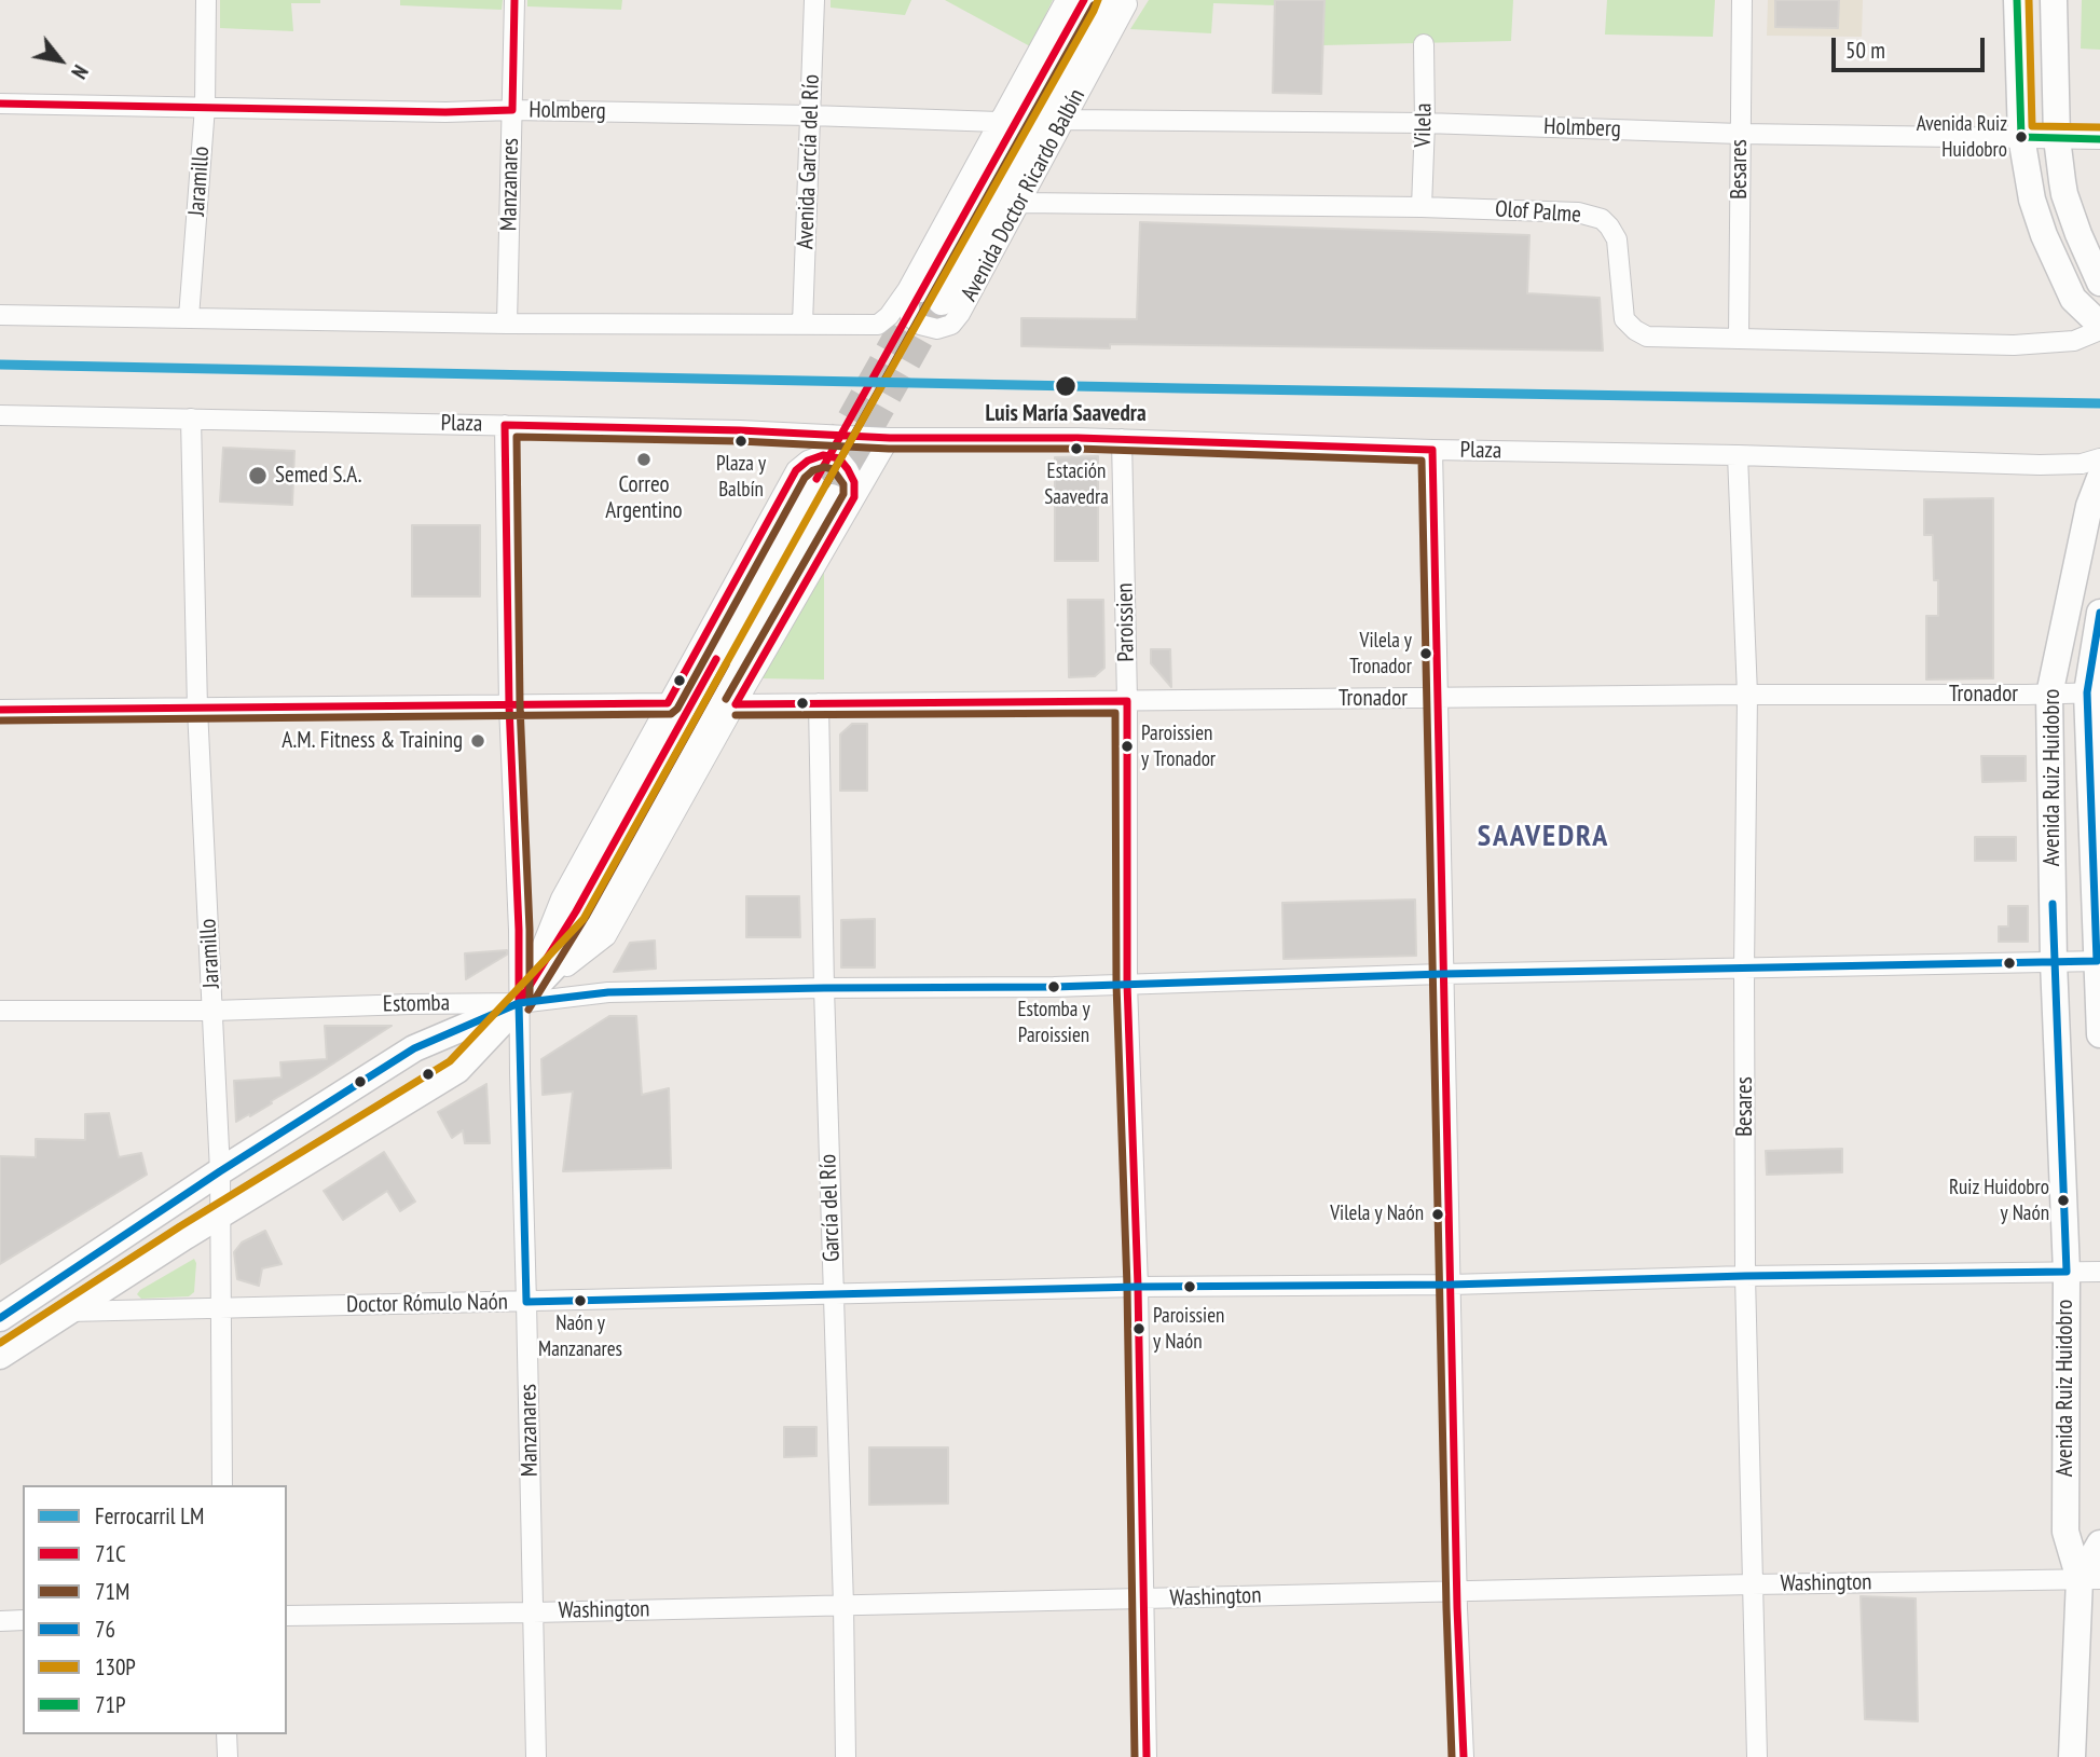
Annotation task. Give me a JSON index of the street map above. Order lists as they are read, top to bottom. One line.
{"streets":{"main road":["Avenida Ruiz Huidobro"],"street":["Holmberg","Vilela","Avenida García del Río","Besares","Jaramillo","Manzanares","Avenida Doctor Ricardo Balbín","Olof Palme","Plaza","Paroissien","Tronador","Estomba","García del Río","Doctor Rómulo Naón","Washington"]},"crossings":[["Holmberg","Vilela"],["Holmberg","Avenida García del Río"],["Holmberg","Besares"],["Holmberg","Jaramillo"],["Holmberg","Manzanares"],["Holmberg","Avenida Doctor Ricardo Balbín"],["Vilela","Olof Palme"],["Besares","Olof Palme"],["Besares","Plaza"],["Besares","Tronador"],["Besares","Estomba"],["Besares","Doctor Rómulo Naón"],["Besares","Washington"],["Jaramillo","Plaza"],["Jaramillo","Estomba"],["Jaramillo","Doctor Rómulo Naón"],["Manzanares","Plaza"],["Manzanares","Estomba"],["Manzanares","Doctor Rómulo Naón"],["Manzanares","Washington"],["Avenida Doctor Ricardo Balbín","Olof Palme"],["Plaza","Paroissien"],["Paroissien","Tronador"],["Paroissien","Estomba"],["Paroissien","Doctor Rómulo Naón"],["Paroissien","Washington"],["Tronador","Avenida Ruiz Huidobro"],["Tronador","García del Río"],["Avenida Ruiz Huidobro","Estomba"],["Avenida Ruiz Huidobro","Doctor Rómulo Naón"],["Avenida Ruiz Huidobro","Washington"],["Estomba","García del Río"],["García del Río","Doctor Rómulo Naón"],["García del Río","Washington"]],"districts":["SAAVEDRA"],"places":["Avenida Ruiz Huidobro","Luis María Saavedra","Plaza y Balbín","Estación Saavedra","Correo Argentino","Semed S.A.","Vilela y Tronador","A.M. Fitness & Training","Paroissien y Tronador","Estomba y Paroissien","Ruiz Huidobro y Naón","Vilela y Naón","Naón y Manzanares","Paroissien y Naón"],"lines":["transit line 71C","transit line 130P","transit line 71P","transit line 71M","rail line LM","transit line 76"],"legend":["Ferrocarril LM","71C","71M","76","130P","71P"],"scale_bar":"50 m","north":"bottom right"}
